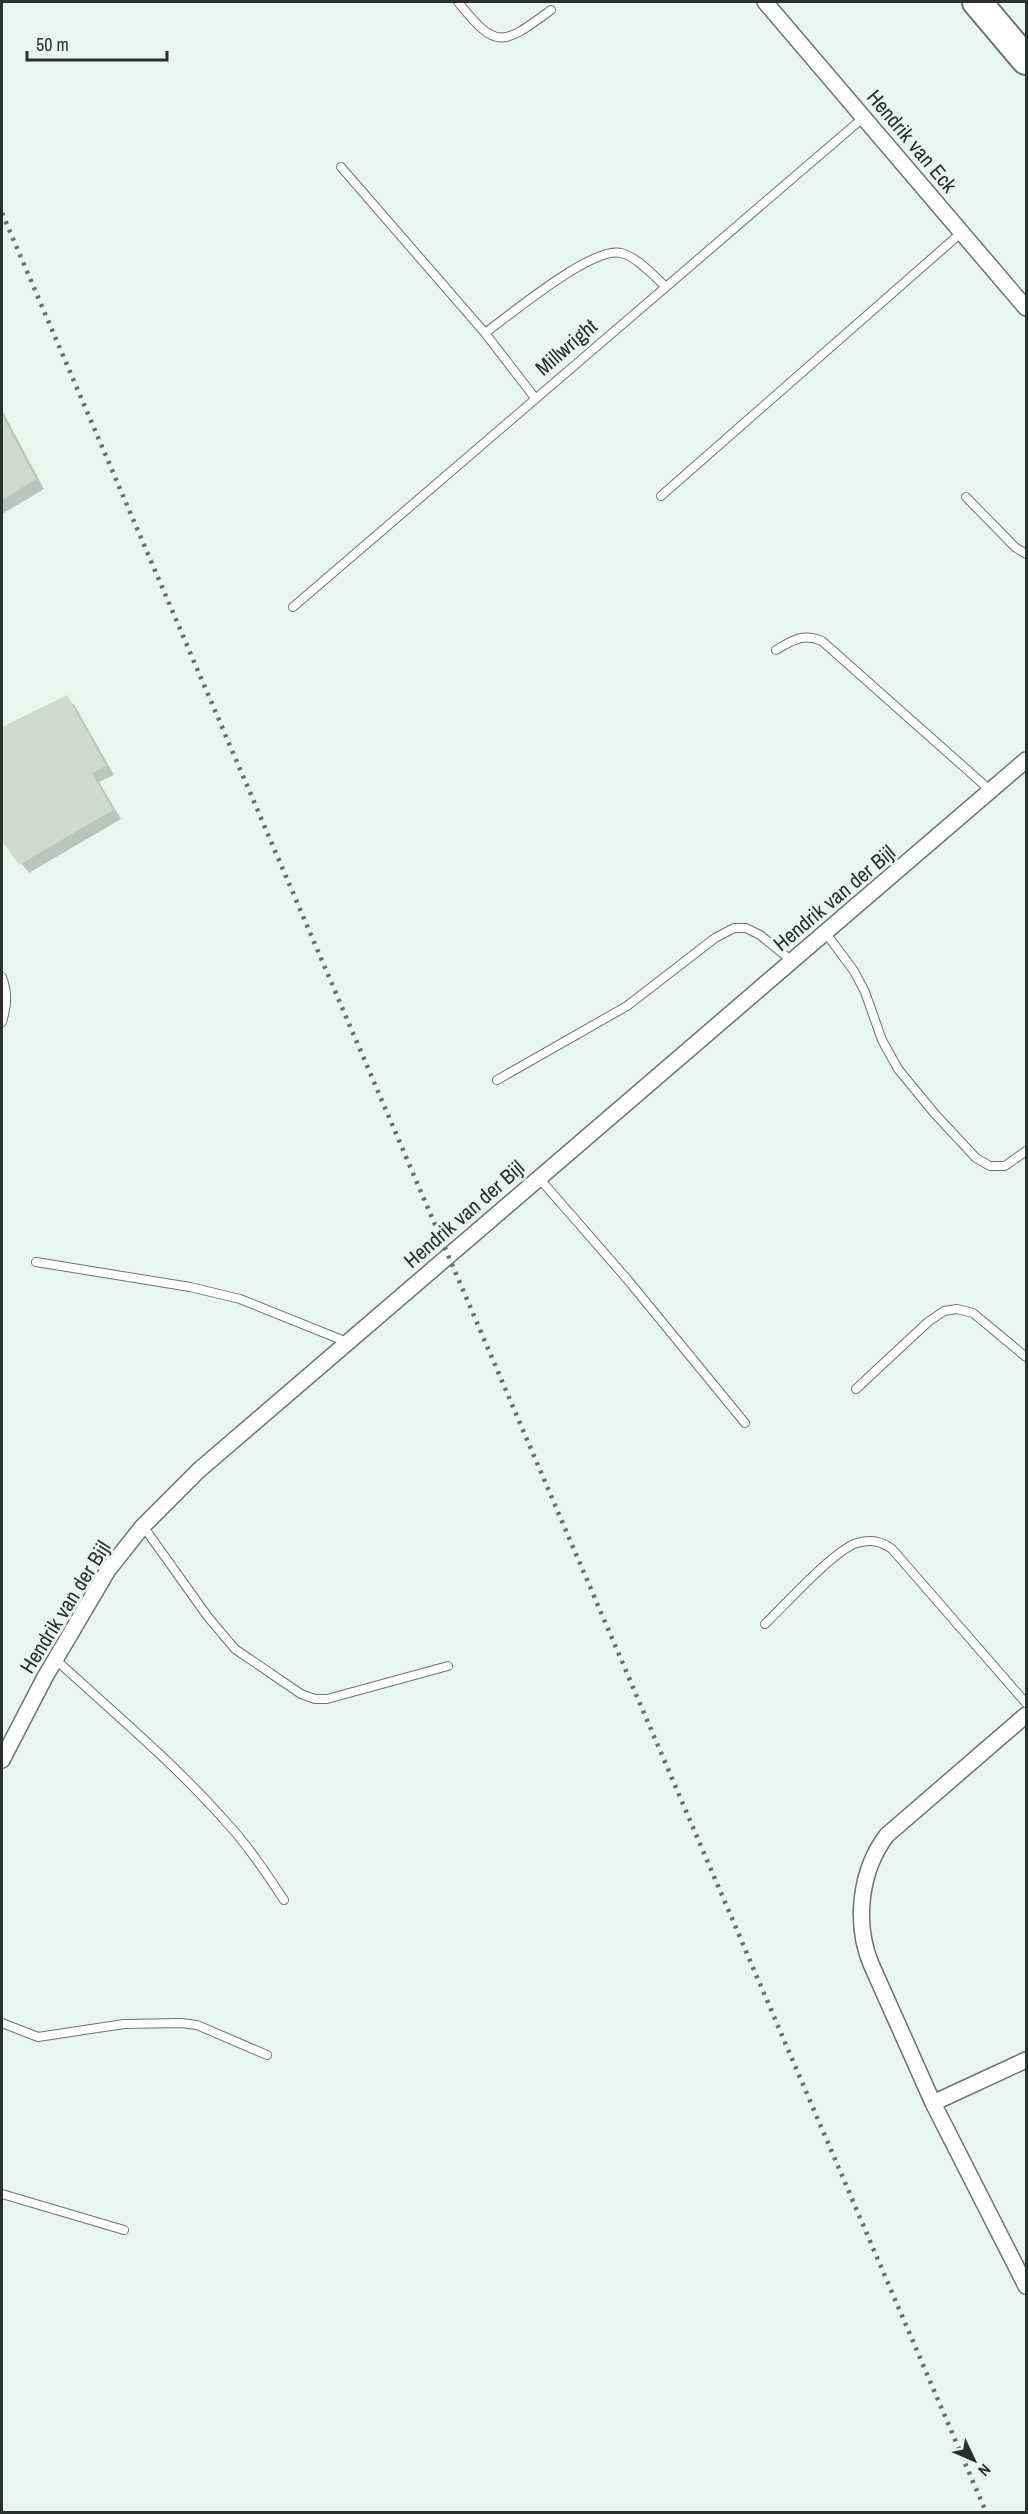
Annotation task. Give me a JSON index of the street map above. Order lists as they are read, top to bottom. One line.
{"streets":{"street":["Hendrik van Eck","Hendrik van der Bijl"],"lane":["Millwright"]},"crossings":[["Hendrik van Eck","Millwright"]],"scale_bar":"50 m","north":"bottom right"}
